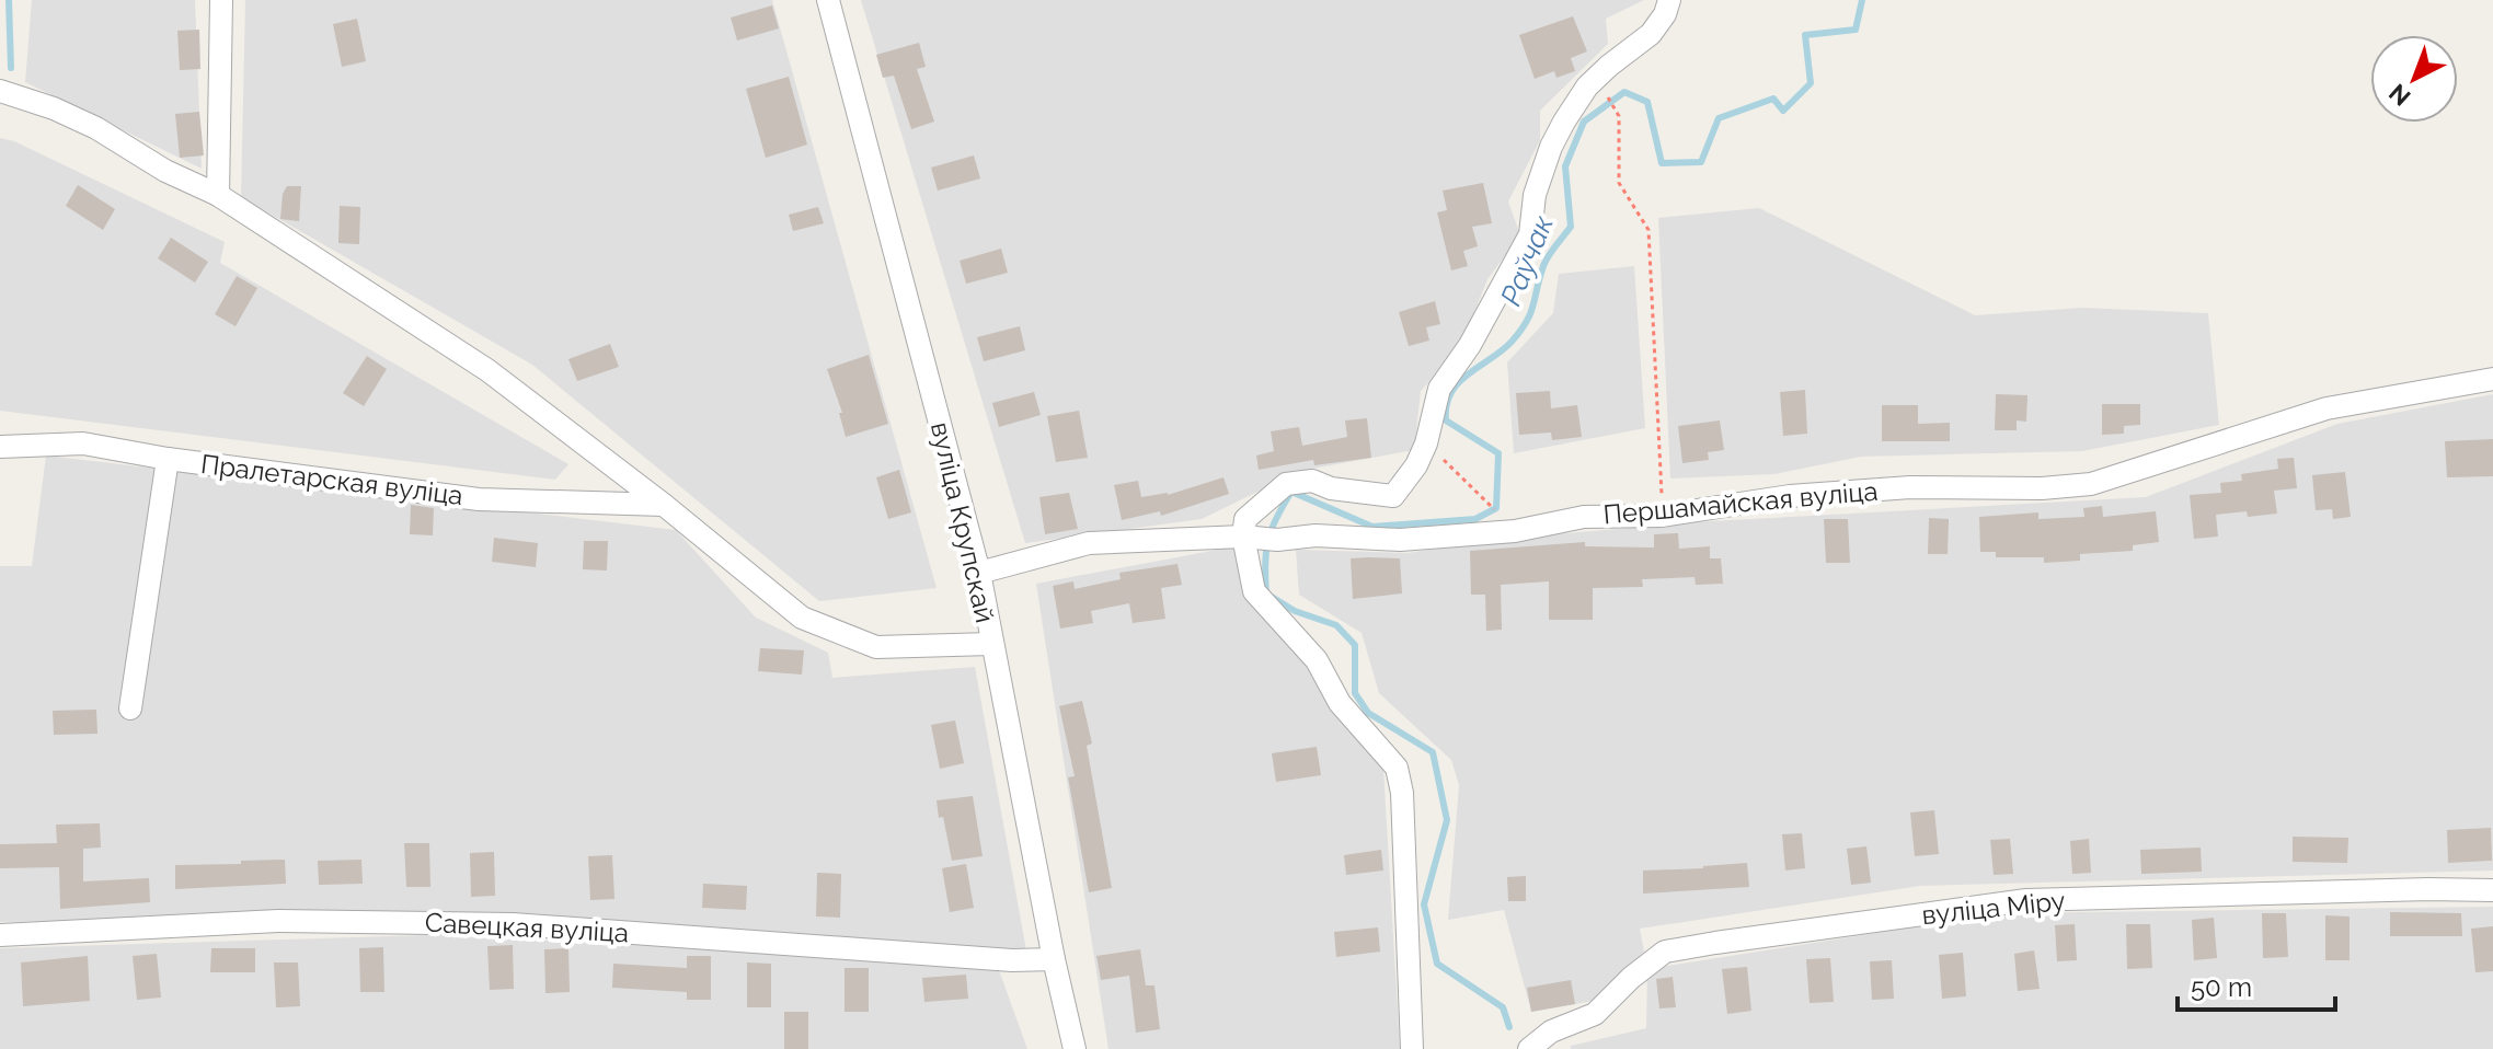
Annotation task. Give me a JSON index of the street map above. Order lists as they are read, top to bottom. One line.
{"streets":{"street":["Пралетарская вуліца","Першамайская вуліца","вуліца Крупскай","вуліца Міру","Савецкая вуліца"]},"crossings":[["Першамайская вуліца","вуліца Крупскай"],["вуліца Крупскай","Савецкая вуліца"]],"water":["Раўчак"],"scale_bar":"50 m","north":"bottom left"}
